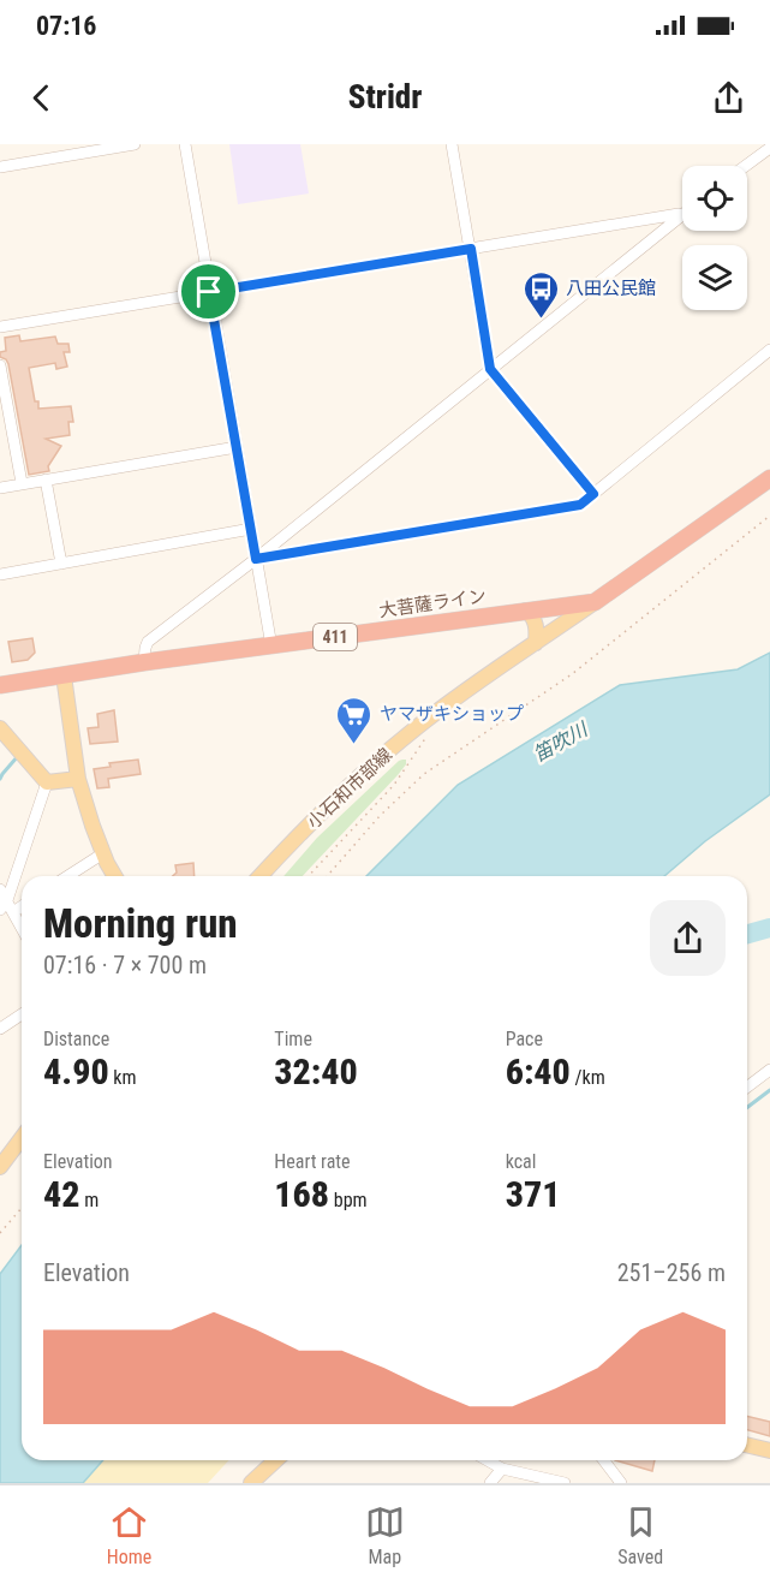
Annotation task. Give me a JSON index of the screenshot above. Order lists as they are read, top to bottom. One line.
{"streets":{"highway":["大菩薩ライン","411"],"main road":["小石和市部線"]},"crossings":[["大菩薩ライン","411"],["大菩薩ライン","小石和市部線"]],"water":["笛吹川"],"places":{"bus stop":["八田公民館"],"supermarket":["ヤマザキショップ"]},"page":{"status":"07:16","header":"Stridr","heading":["Morning run","07:16 · 7 × 700 m"],"stats":[["Distance","4.90 km"],["Time","32:40"],["Pace","6:40 /km"],["Elevation","42 m"],["Heart rate","168 bpm"],["kcal","371"]],"chart":["Elevation","251–256 m"],"tabs":["Home","Map","Saved"]}}
